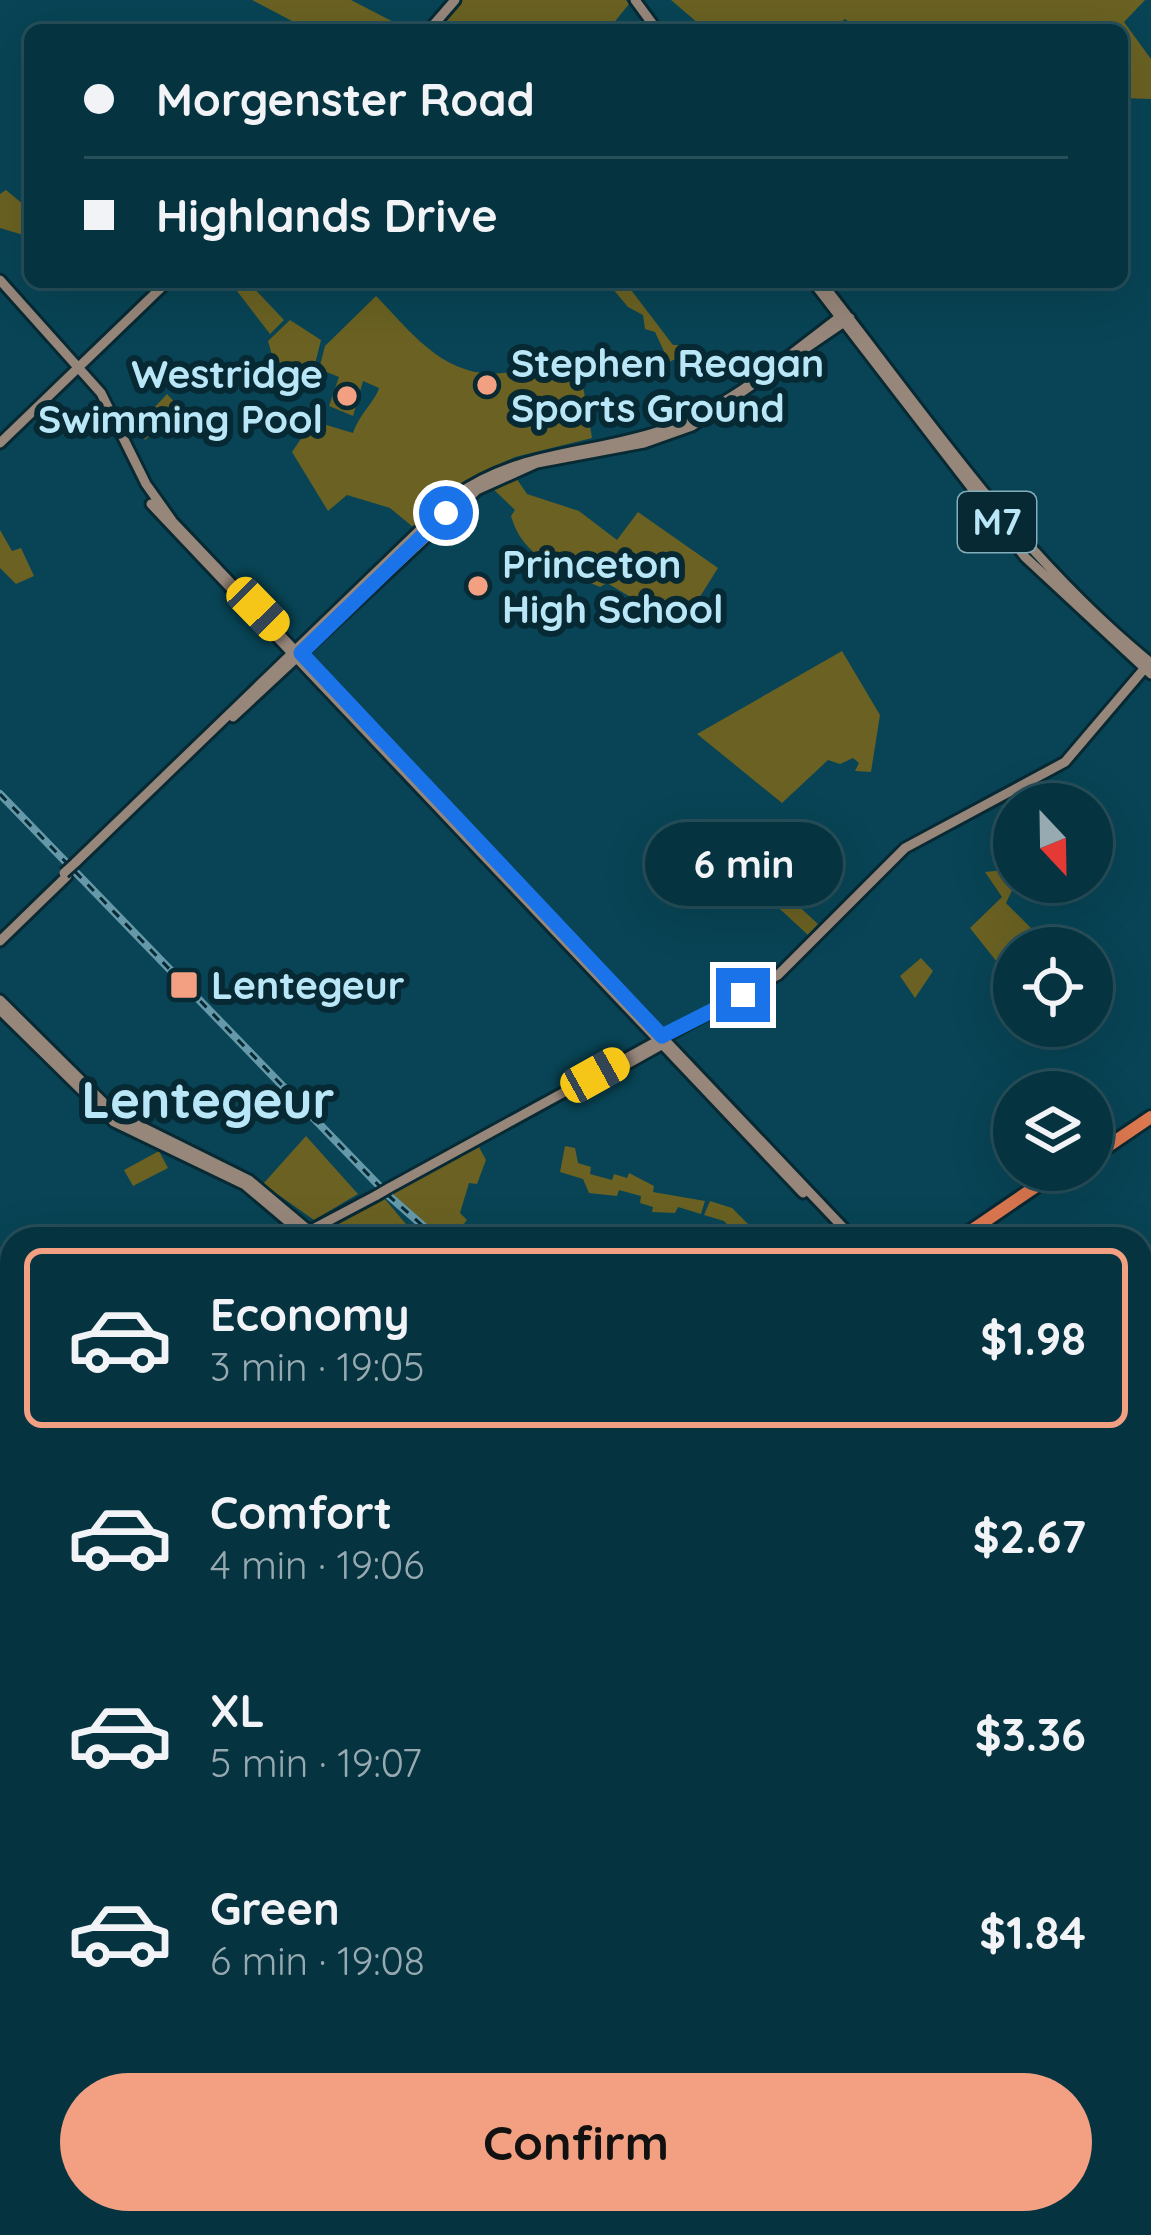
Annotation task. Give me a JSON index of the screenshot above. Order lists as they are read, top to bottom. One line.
{"streets":{"main road":["M7"]},"districts":["Lentegeur"],"places":{"other":["Stephen Reagan Sports Ground","Westridge Swimming Pool","Princeton High School"],"transit":["Lentegeur"]},"north":"bottom","page":{"banner":["Morgenster Road","Highlands Drive"],"bubble":"6 min","list":[{"name":"Economy","note":"3 min · 19:05","value":"$1.98"},{"name":"Comfort","note":"4 min · 19:06","value":"$2.67"},{"name":"XL","note":"5 min · 19:07","value":"$3.36"},{"name":"Green","note":"6 min · 19:08","value":"$1.84"}],"buttons":"Confirm"}}
